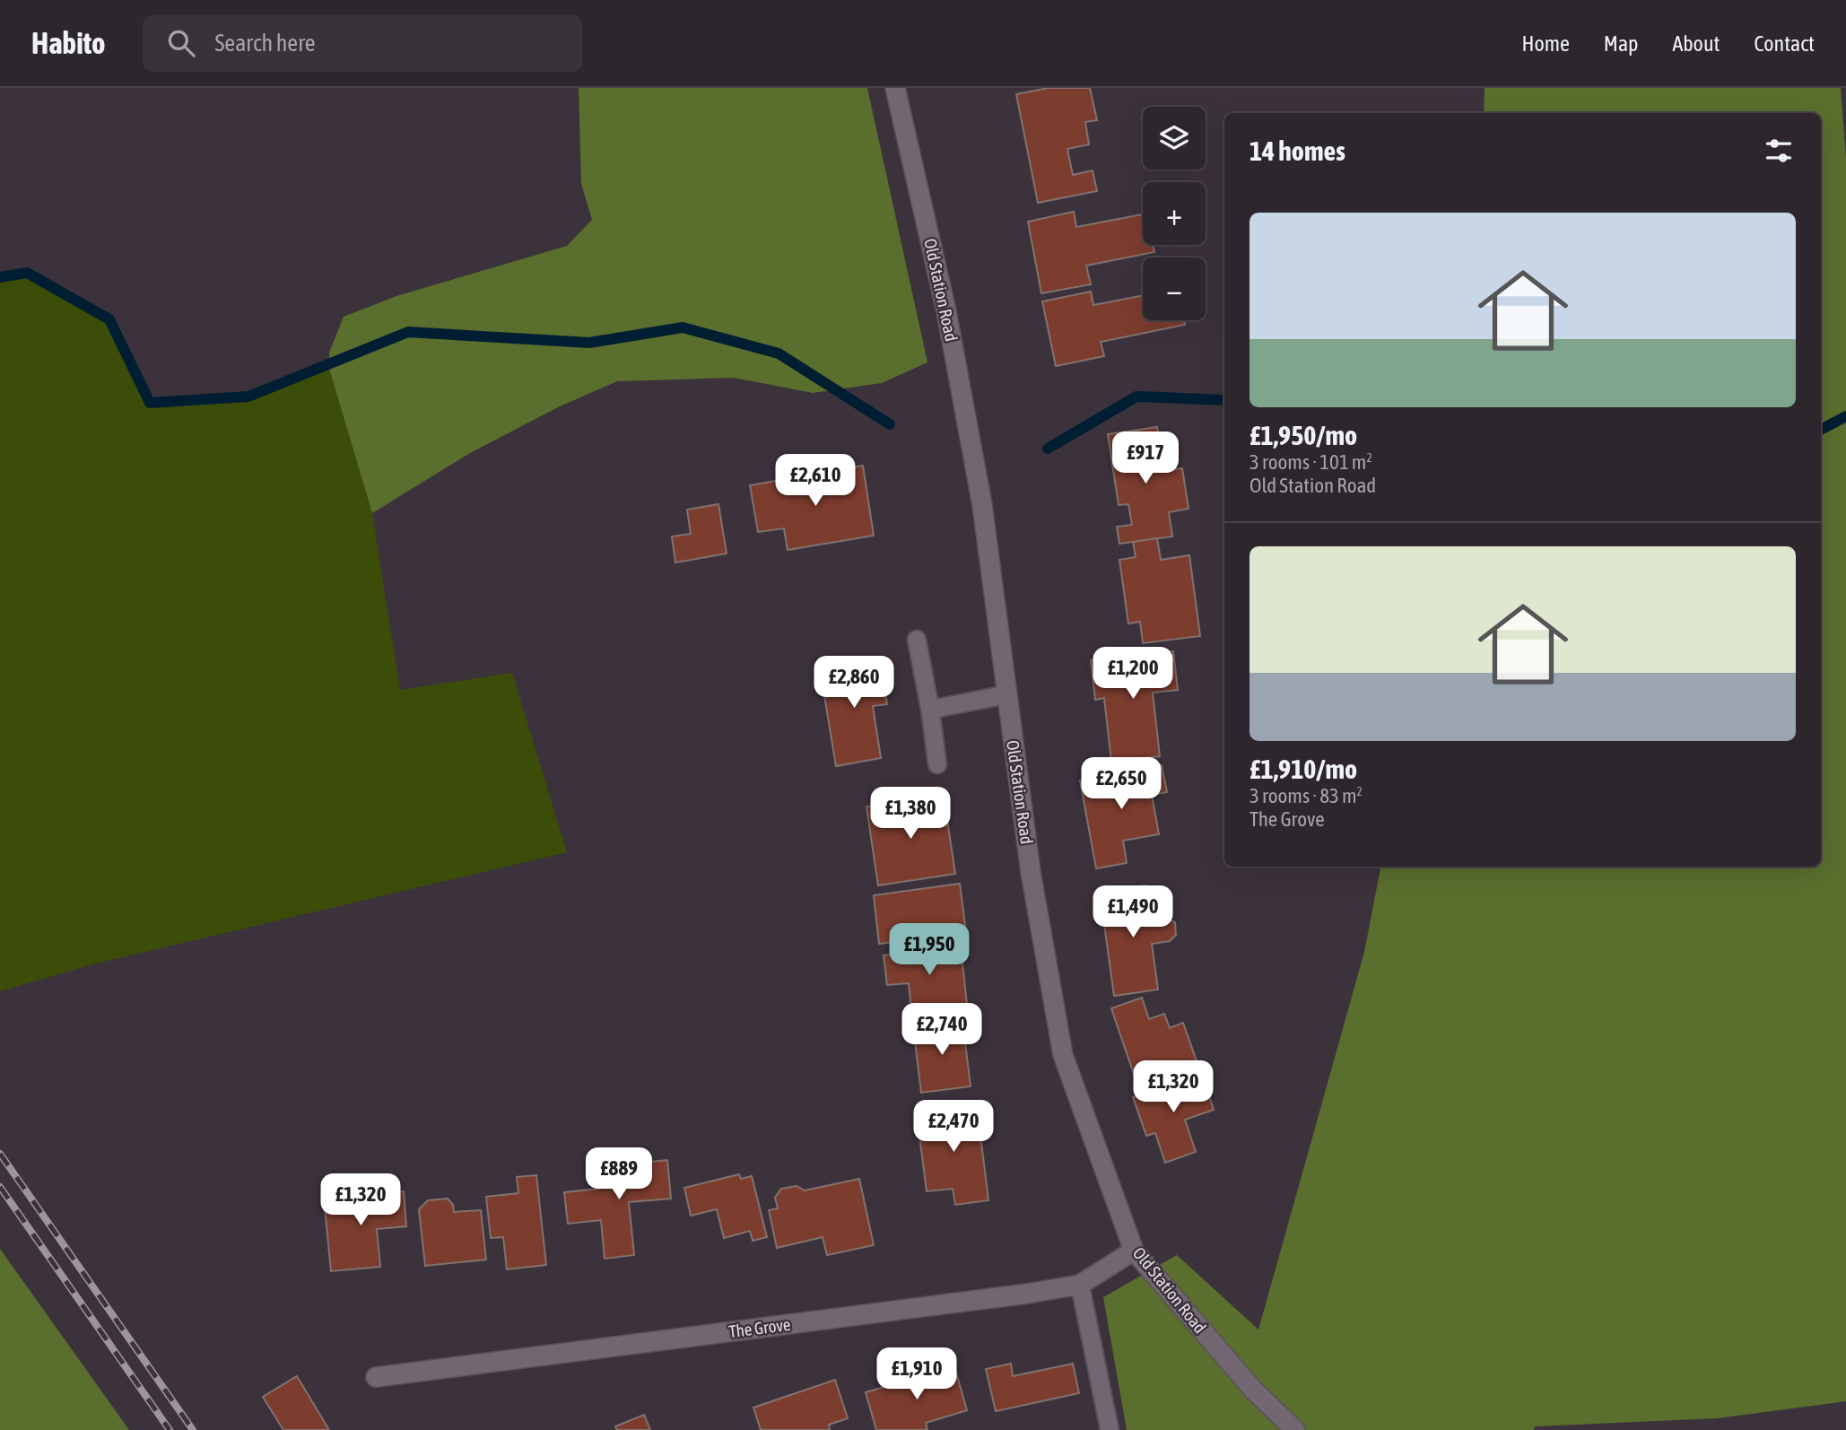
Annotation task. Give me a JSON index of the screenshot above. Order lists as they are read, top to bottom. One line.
{"streets":{"street":["Old Station Road","The Grove"]},"crossings":[["Old Station Road","The Grove"]],"page":{"header":"Habito","search":"Search here","nav":["Home","Map","About","Contact"],"map_buttons":["+","−"],"heading":"14 homes","list":[{"name":"£1,950/mo","note":"3 rooms · 101 m² · Old Station Road"},{"name":"£1,910/mo","note":"3 rooms · 83 m² · The Grove"}],"price":["£917","£2,610","£1,200","£2,860","£2,650","£1,380","£1,490","£1,950","£2,740","£1,320","£2,470","£889","£1,320","£1,910"]}}
